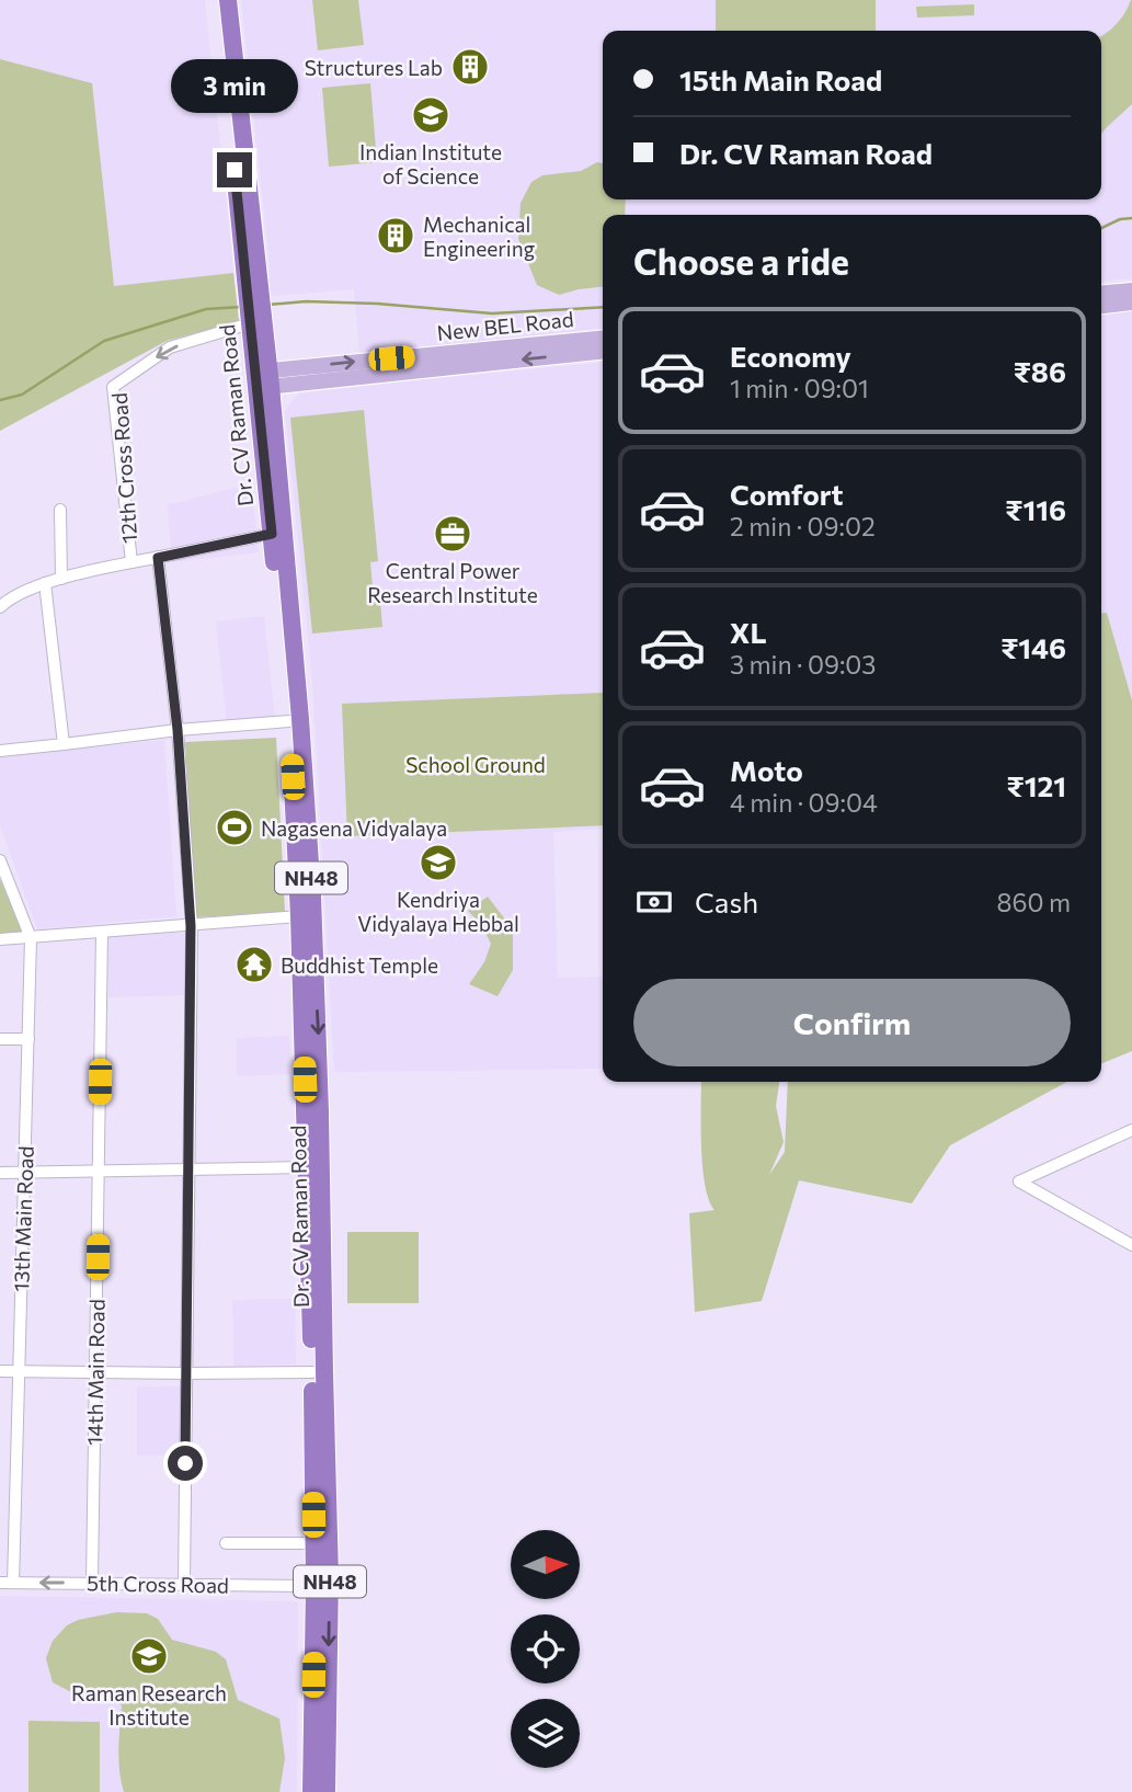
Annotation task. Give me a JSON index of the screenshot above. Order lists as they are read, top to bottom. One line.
{"streets":{"highway":["Dr. CV Raman Road","NH48"],"main road":["New BEL Road"],"street":["12th Cross Road","13th Main Road","14th Main Road","5th Cross Road"]},"crossings":[["New BEL Road","Dr. CV Raman Road"],["Dr. CV Raman Road","12th Cross Road"],["Dr. CV Raman Road","5th Cross Road"],["13th Main Road","5th Cross Road"],["14th Main Road","5th Cross Road"]],"one_way":["12th Cross Road"],"parks":["School Ground"],"places":{"building":["Structures Lab","Mechanical Engineering"],"school or university":["Indian Institute of Science","Kendriya Vidyalaya Hebbal","Raman Research Institute"],"office":["Central Power Research Institute"],"sports":["Nagasena Vidyalaya"],"temple":["Buddhist Temple"]},"north":"right","page":{"banner":["15th Main Road","Dr. CV Raman Road"],"bubble":"3 min","heading":"Choose a ride","list":[{"name":"Economy","note":"1 min · 09:01","value":"₹86"},{"name":"Comfort","note":"2 min · 09:02","value":"₹116"},{"name":"XL","note":"3 min · 09:03","value":"₹146"},{"name":"Moto","note":"4 min · 09:04","value":"₹121"}],"pay":["Cash","860 m"],"buttons":"Confirm"}}
